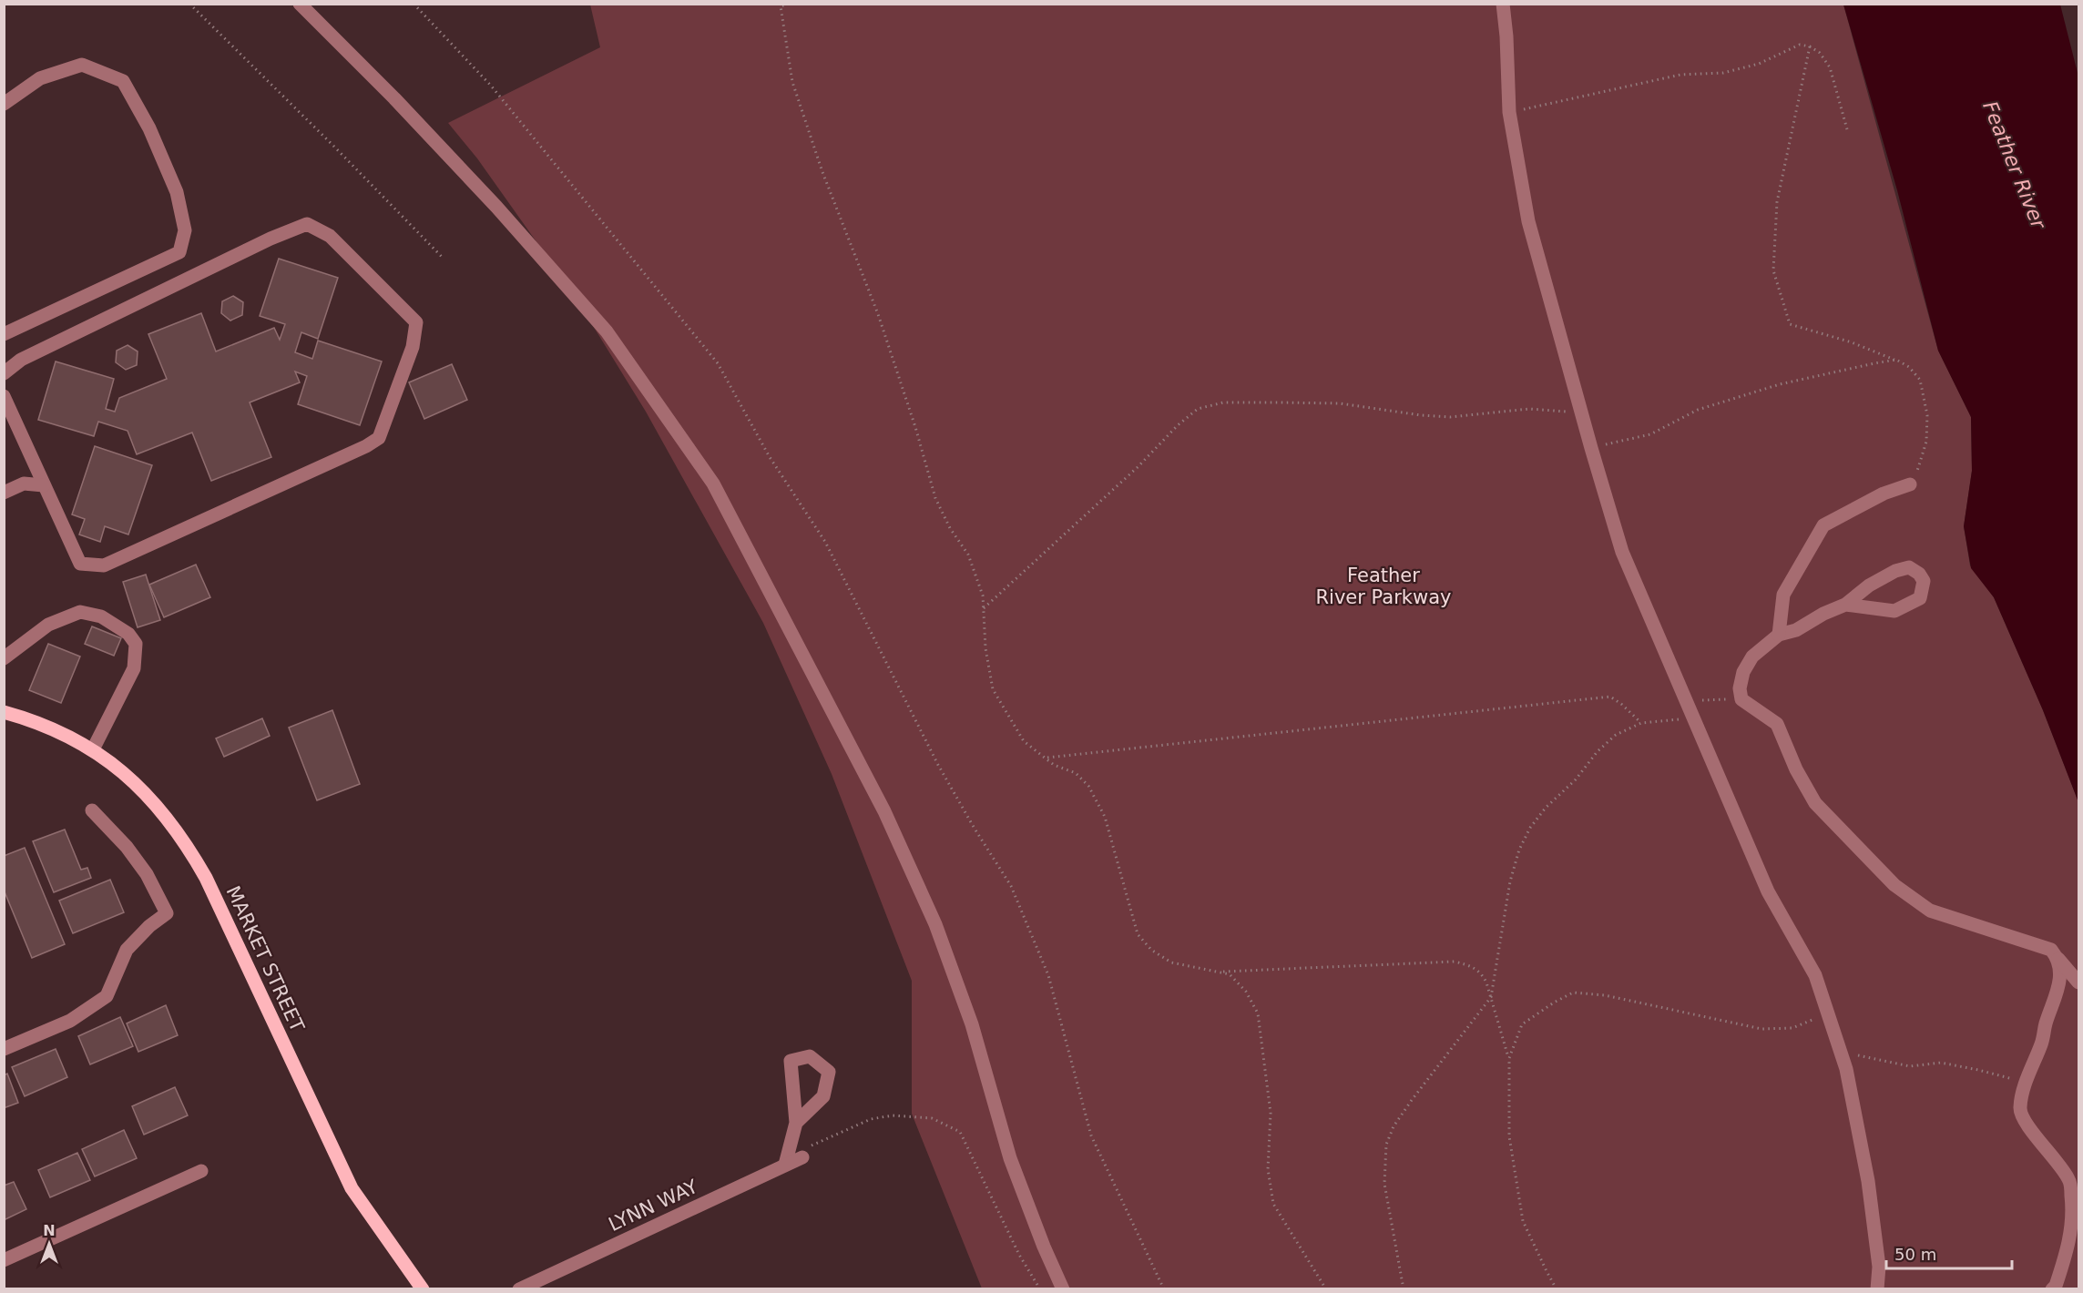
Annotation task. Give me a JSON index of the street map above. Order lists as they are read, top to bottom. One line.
{"streets":{"main road":["MARKET STREET"],"street":["LYNN WAY"]},"water":["Feather River"],"parks":["Feather River Parkway"],"scale_bar":"50 m","north":"top"}
